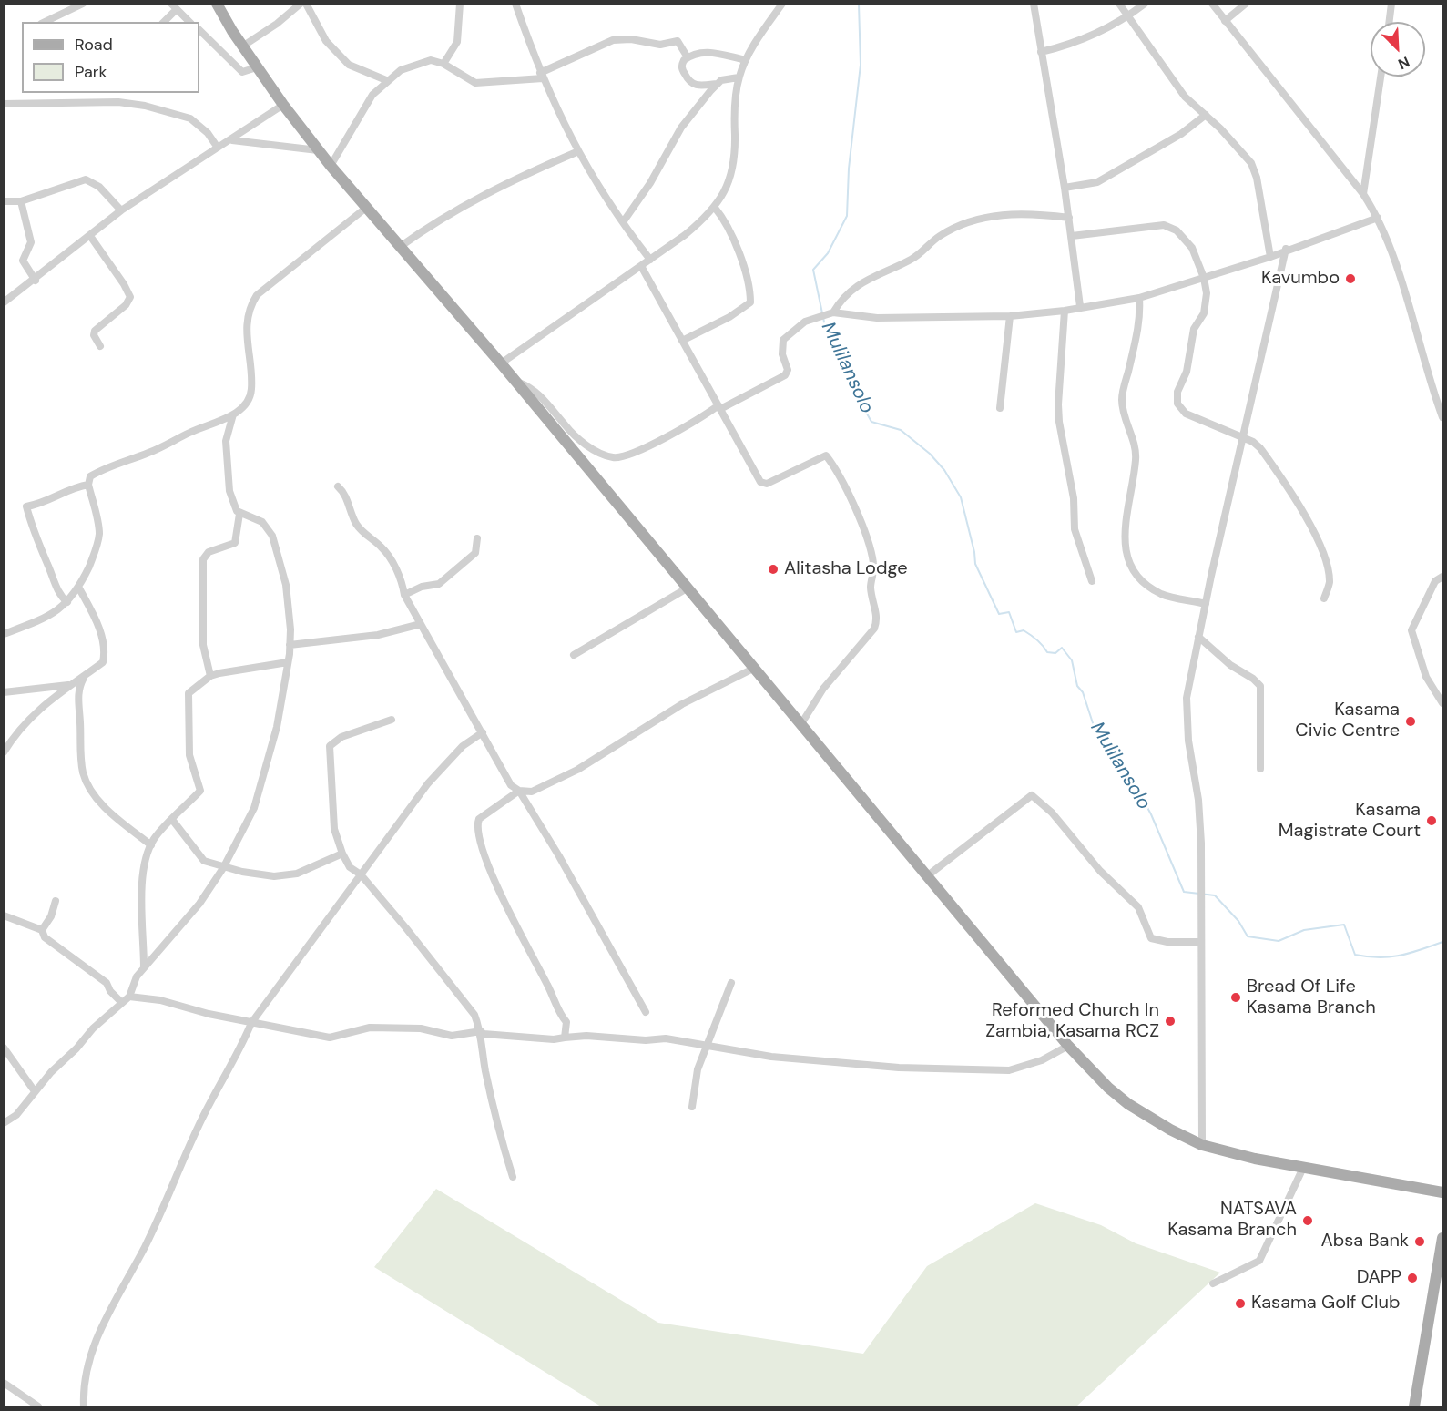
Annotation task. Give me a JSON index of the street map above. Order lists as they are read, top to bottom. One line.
{"water":["Mulilansolo"],"places":["Kavumbo","Alitasha Lodge","Kasama Civic Centre","Kasama Magistrate Court","Bread Of Life Kasama Branch","Reformed Church In Zambia, Kasama RCZ","NATSAVA Kasama Branch","Absa Bank","DAPP","Kasama Golf Club"],"legend":["Road","Park"],"north":"bottom right"}
